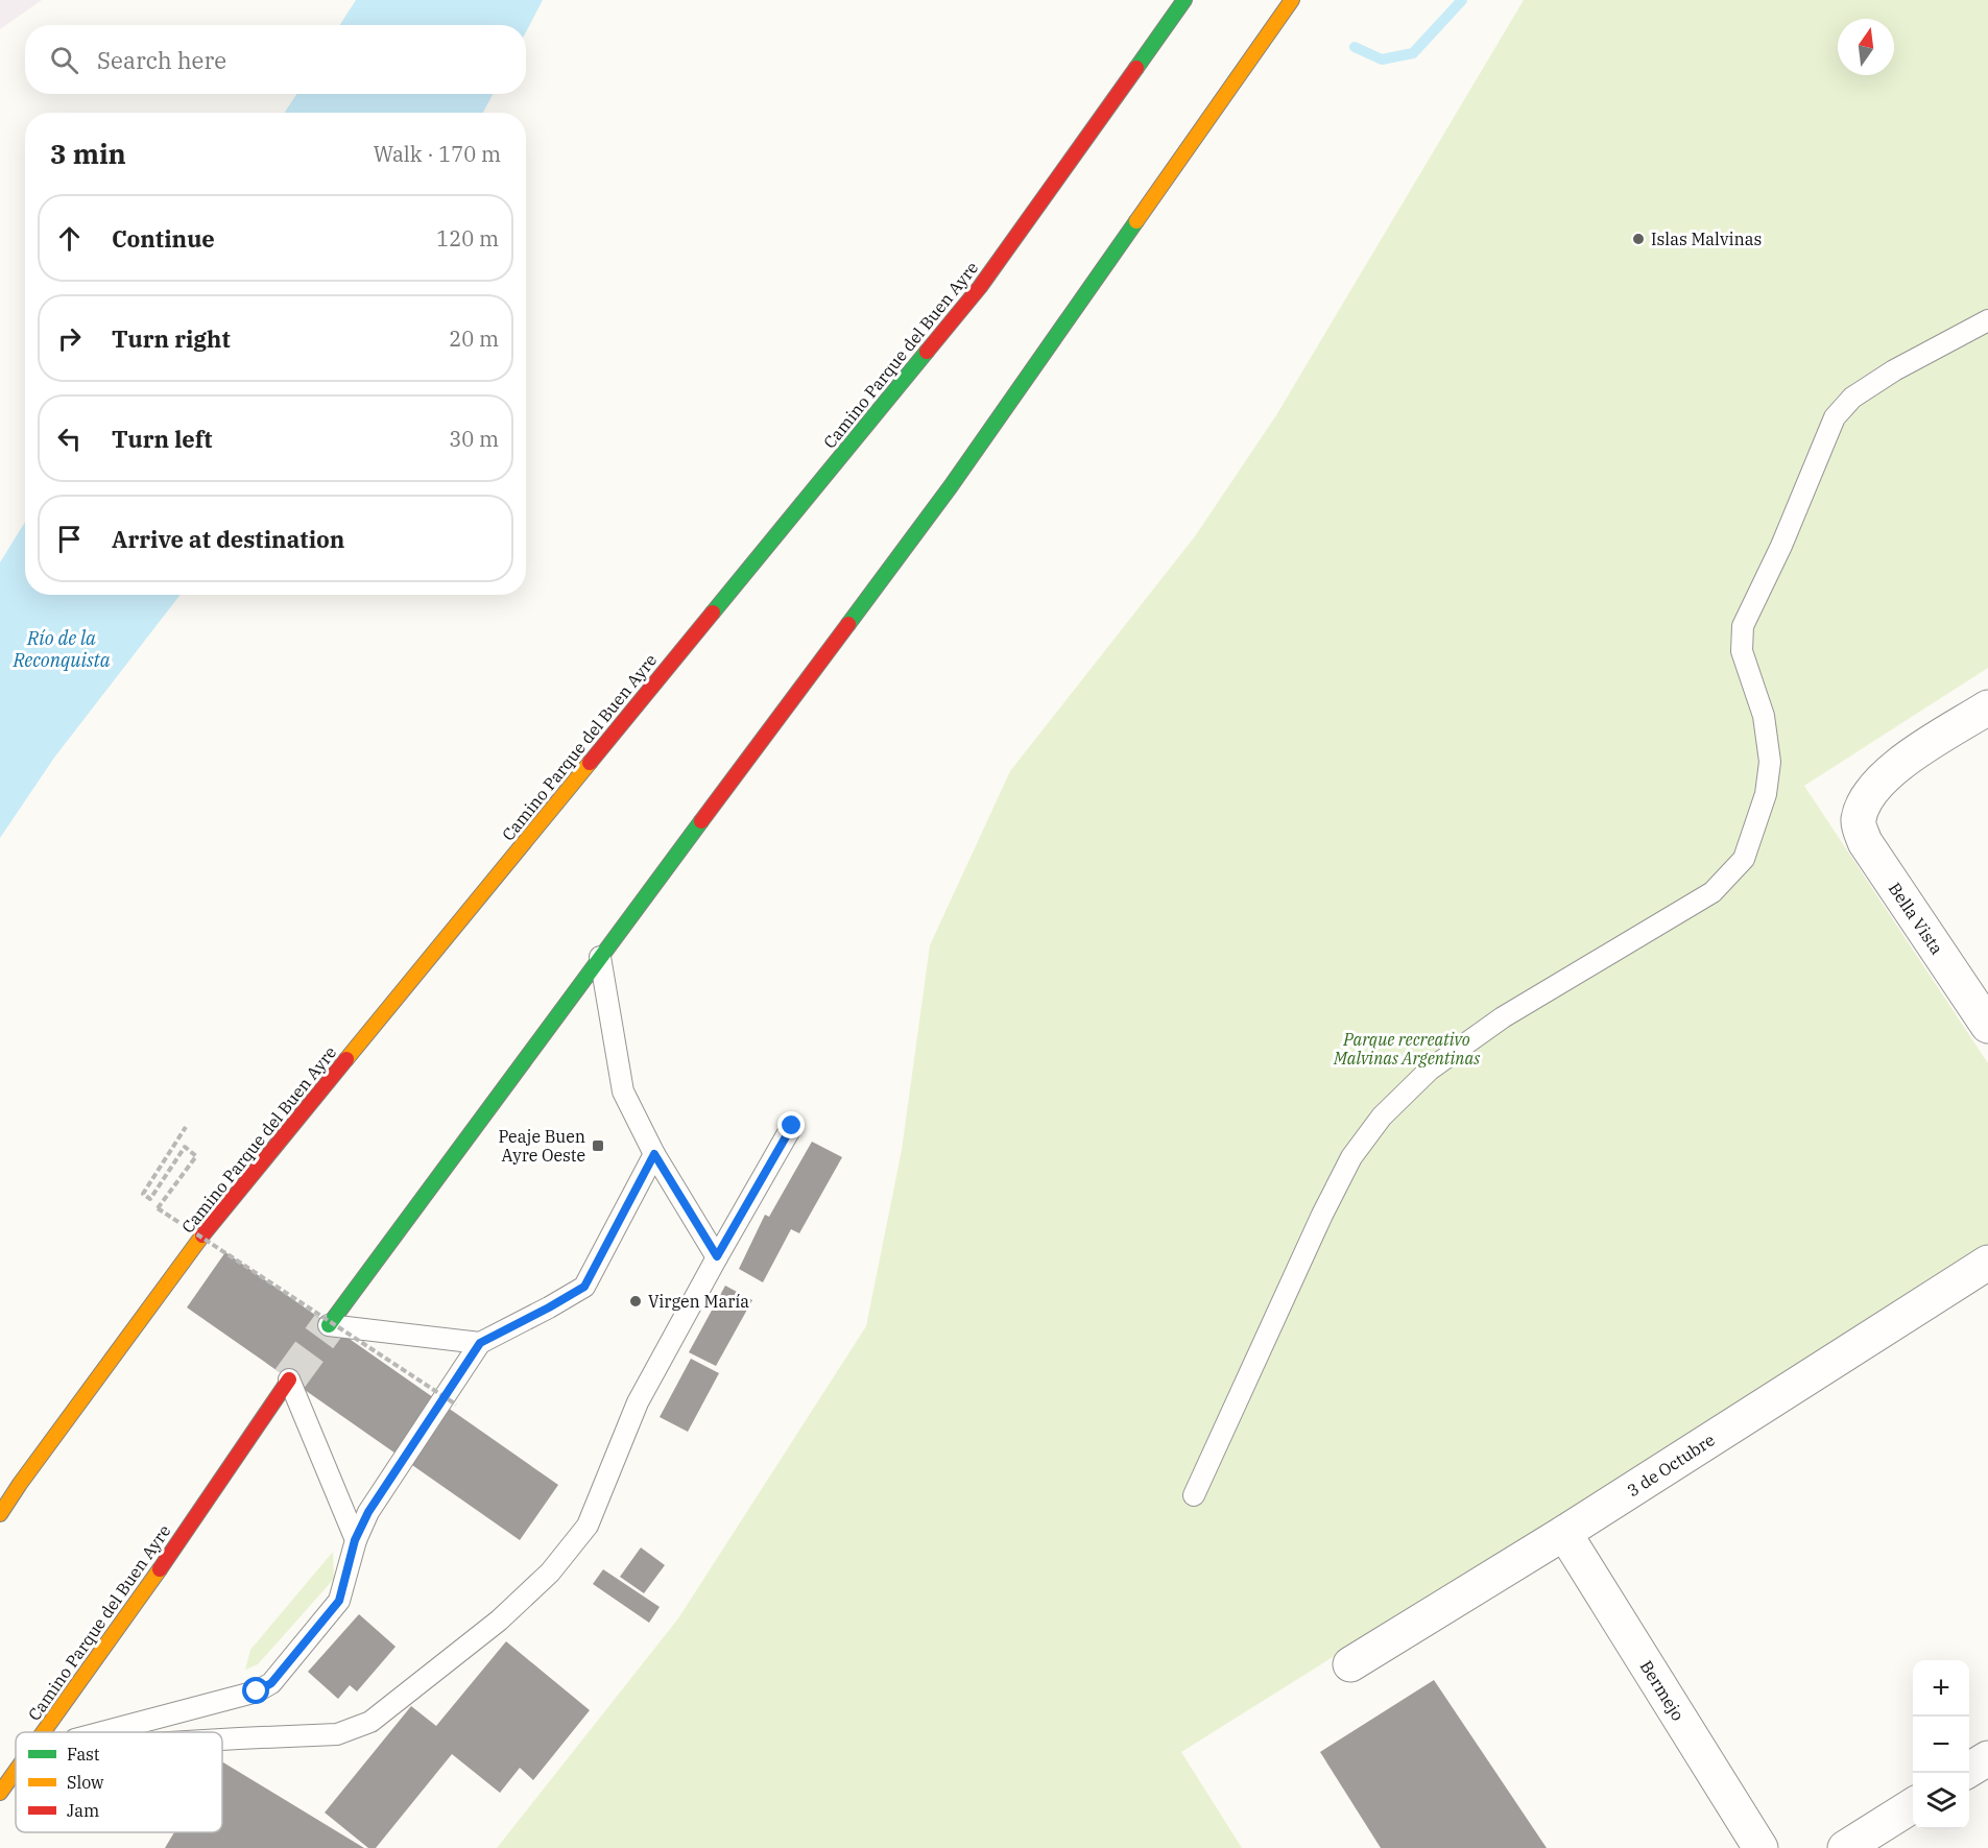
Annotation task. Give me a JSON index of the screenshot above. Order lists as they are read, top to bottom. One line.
{"streets":{"highway":["Camino Parque del Buen Ayre"],"street":["Bella Vista","3 de Octubre","Bermejo"]},"crossings":[["3 de Octubre","Bermejo"]],"water":["Río de la Reconquista"],"parks":["Parque recreativo Malvinas Argentinas"],"places":{"other":["Islas Malvinas","Virgen María"],"transit":["Peaje Buen Ayre Oeste"]},"legend":["Fast","Slow","Jam"],"north":"top","page":{"search":"Search here","heading":["3 min","Walk · 170 m"],"list":[["Continue","120 m"],["Turn right","20 m"],["Turn left","30 m"],"Arrive at destination"],"map_buttons":["+","−"]}}
